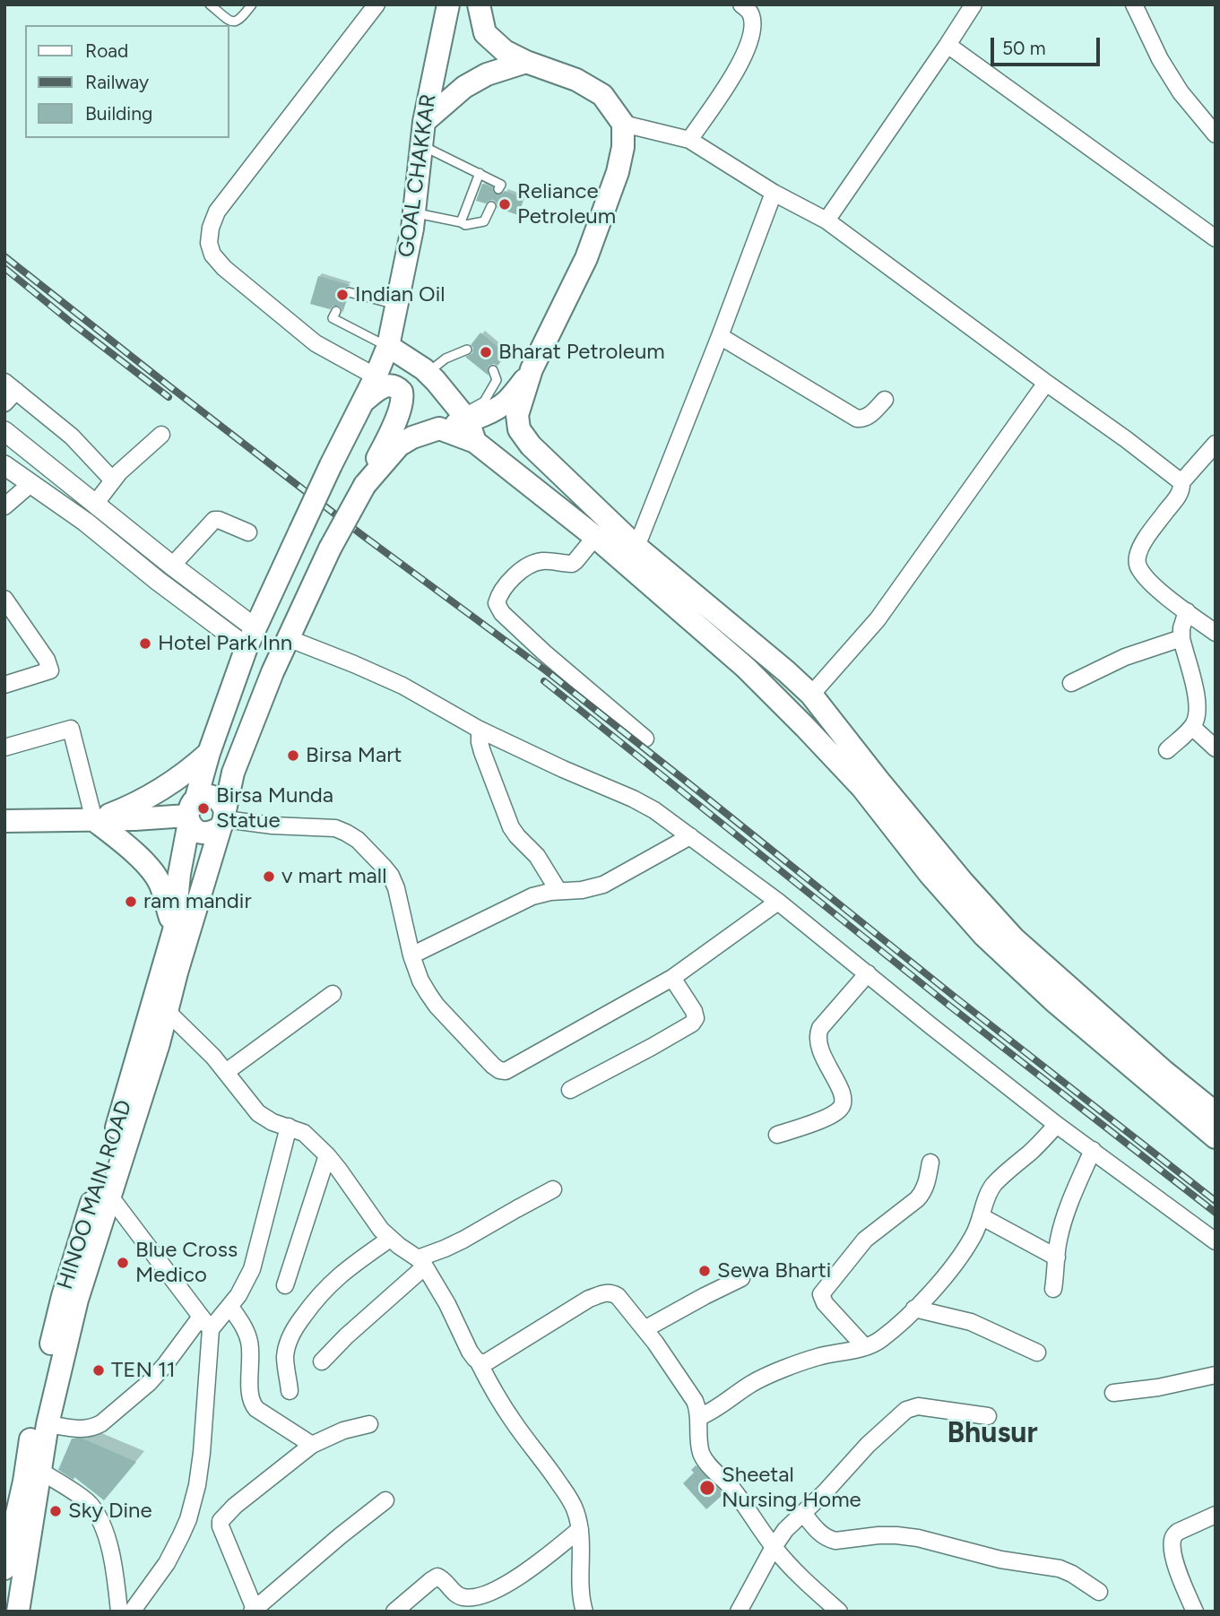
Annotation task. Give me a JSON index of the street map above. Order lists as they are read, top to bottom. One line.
{"streets":{"main road":["GOAL CHAKKAR","HINOO MAIN ROAD"]},"crossings":[["GOAL CHAKKAR","HINOO MAIN ROAD"]],"districts":["Bhusur"],"places":["Reliance Petroleum","Indian Oil","Bharat Petroleum","Hotel Park Inn","Birsa Mart","Birsa Munda Statue","v mart mall","ram mandir","Blue Cross Medico","Sewa Bharti","TEN 11","Sheetal Nursing Home","Sky Dine"],"legend":["Road","Railway","Building"],"scale_bar":"50 m"}
